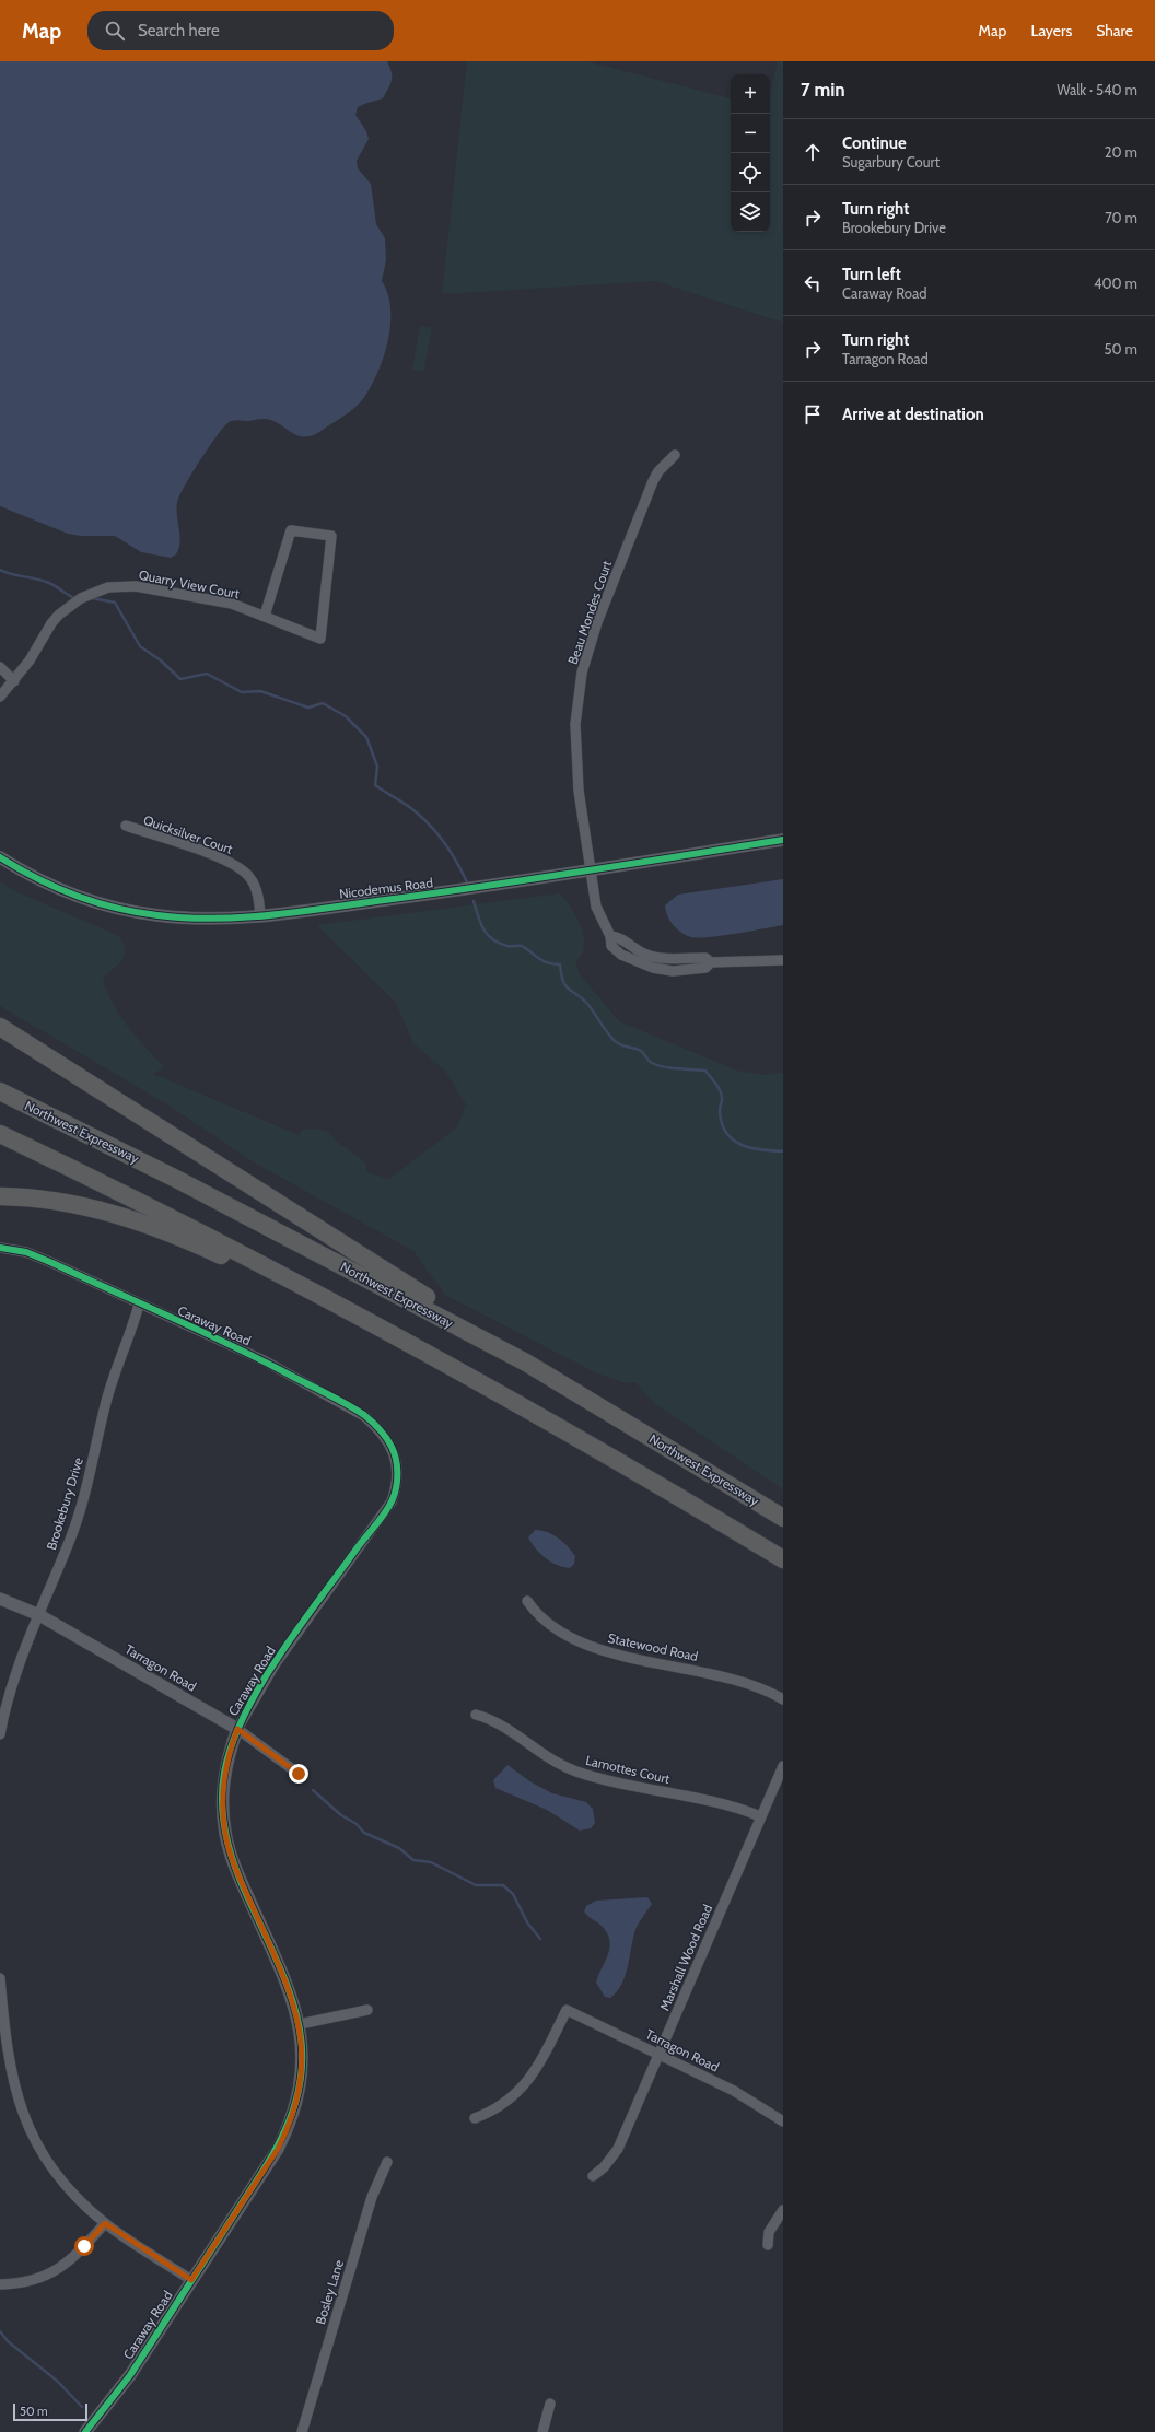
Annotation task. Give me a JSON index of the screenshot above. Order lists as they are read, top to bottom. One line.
{"streets":{"highway":["Northwest Expressway"],"street":["Quarry View Court","Beau Mondes Court","Quicksilver Court","Nicodemus Road","Caraway Road","Brookebury Drive","Statewood Road","Tarragon Road","Lamottes Court","Marshall Wood Road","Bosley Lane"]},"crossings":[["Beau Mondes Court","Nicodemus Road"],["Quicksilver Court","Nicodemus Road"],["Caraway Road","Brookebury Drive"],["Caraway Road","Tarragon Road"],["Brookebury Drive","Tarragon Road"],["Tarragon Road","Marshall Wood Road"],["Lamottes Court","Marshall Wood Road"]],"scale_bar":"50 m","page":{"header":"Map","search":"Search here","nav":["Map","Layers","Share"],"heading":["7 min","Walk · 540 m"],"map_buttons":["+","−"],"list":[["Continue","Sugarbury Court","20 m"],["Turn right","Brookebury Drive","70 m"],["Turn left","Caraway Road","400 m"],["Turn right","Tarragon Road","50 m"],"Arrive at destination"],"scale":"50 m"}}
